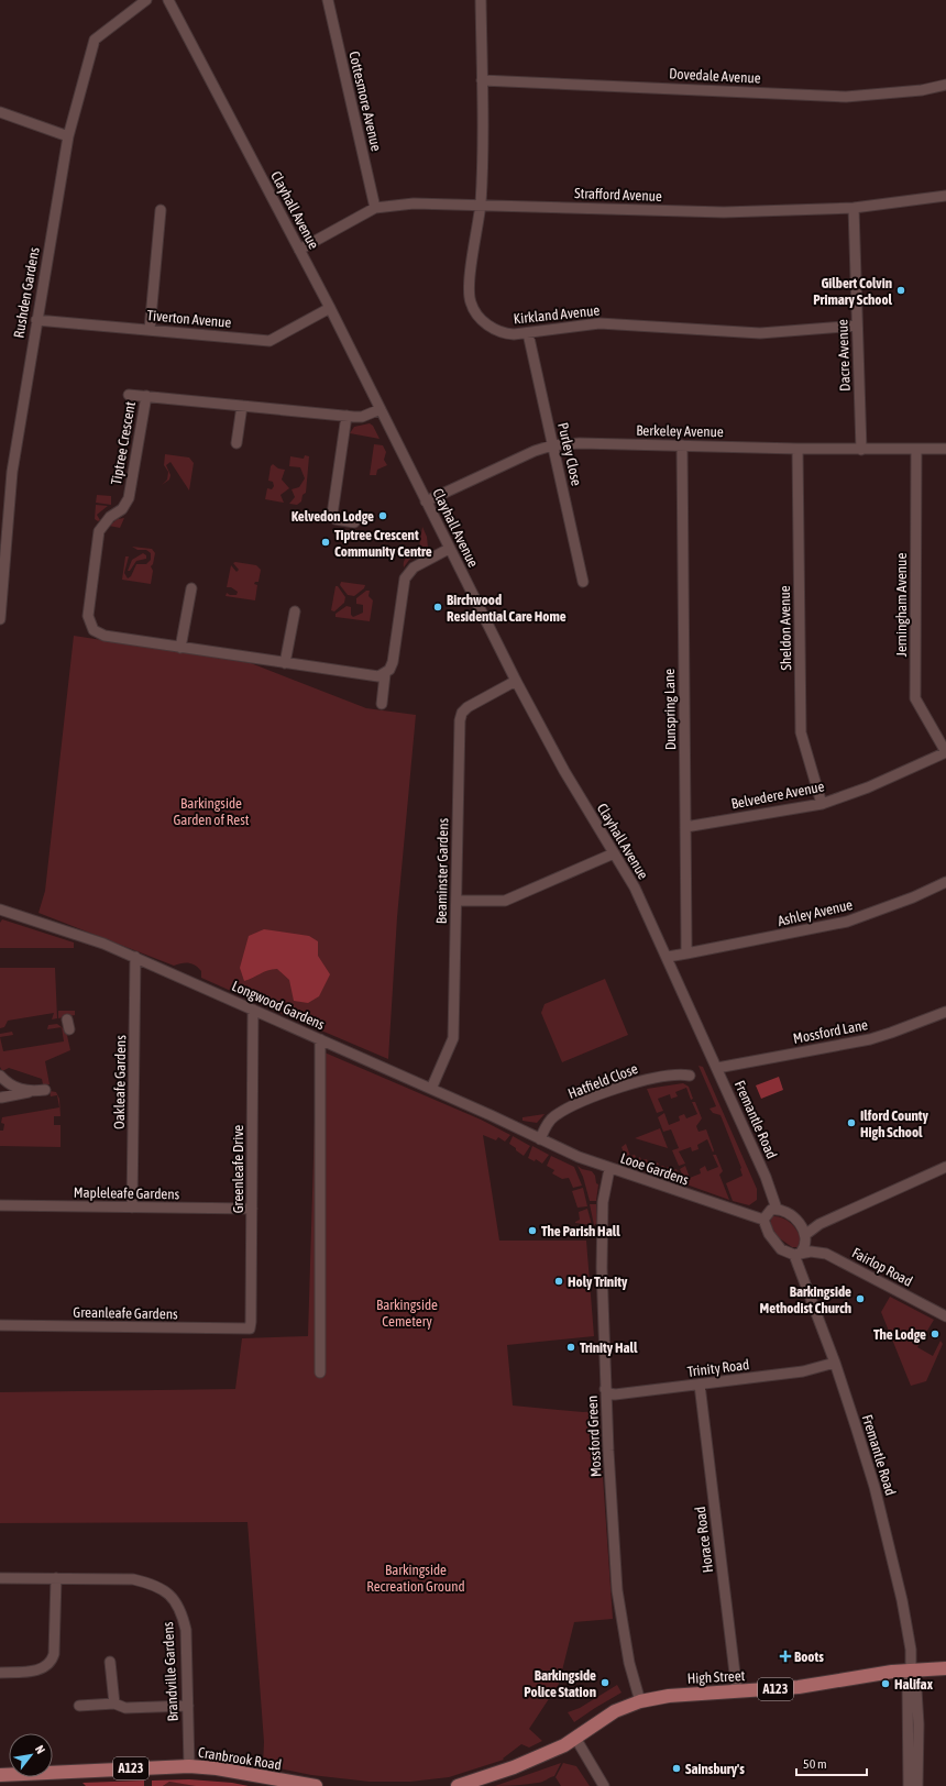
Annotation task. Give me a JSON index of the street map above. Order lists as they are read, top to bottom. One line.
{"streets":{"main road":["High Street","A123","Cranbrook Road"],"street":["Dovedale Avenue","Cottesmore Avenue","Strafford Avenue","Clayhall Avenue","Rushden Gardens","Kirkland Avenue","Tiverton Avenue","Dacre Avenue","Berkeley Avenue","Tiptree Crescent","Purley Close","Jerningham Avenue","Sheldon Avenue","Dunspring Lane","Belvedere Avenue","Beaminster Gardens","Ashley Avenue","Longwood Gardens","Mossford Lane","Hatfield Close","Oakleafe Gardens","Fremantle Road","Greenleafe Drive","Looe Gardens","Mapleleafe Gardens","Fairlop Road","Greanleafe Gardens","Trinity Road","Mossford Green","Horace Road","Brandville Gardens"]},"crossings":[["Dovedale Avenue","Kirkland Avenue"],["Cottesmore Avenue","Strafford Avenue"],["Strafford Avenue","Clayhall Avenue"],["Strafford Avenue","Kirkland Avenue"],["Strafford Avenue","Dacre Avenue"],["Clayhall Avenue","Tiverton Avenue"],["Clayhall Avenue","Berkeley Avenue"],["Clayhall Avenue","Tiptree Crescent"],["Clayhall Avenue","Beaminster Gardens"],["Clayhall Avenue","Mossford Lane"],["Clayhall Avenue","Fremantle Road"],["Rushden Gardens","Tiverton Avenue"],["Kirkland Avenue","Dacre Avenue"],["Kirkland Avenue","Purley Close"],["Dacre Avenue","Berkeley Avenue"],["Berkeley Avenue","Purley Close"],["Berkeley Avenue","Jerningham Avenue"],["Berkeley Avenue","Sheldon Avenue"],["Berkeley Avenue","Dunspring Lane"],["Jerningham Avenue","Belvedere Avenue"],["Sheldon Avenue","Belvedere Avenue"],["Dunspring Lane","Belvedere Avenue"],["Dunspring Lane","Ashley Avenue"],["Beaminster Gardens","Longwood Gardens"],["Longwood Gardens","Hatfield Close"],["Longwood Gardens","Oakleafe Gardens"],["Longwood Gardens","Greenleafe Drive"],["Longwood Gardens","Looe Gardens"],["Mossford Lane","Fremantle Road"],["Hatfield Close","Looe Gardens"],["Oakleafe Gardens","Mapleleafe Gardens"],["Fremantle Road","Looe Gardens"],["Fremantle Road","Fairlop Road"],["Fremantle Road","Trinity Road"],["Fremantle Road","High Street"],["Greenleafe Drive","Mapleleafe Gardens"],["Greenleafe Drive","Greanleafe Gardens"],["Looe Gardens","Fairlop Road"],["Looe Gardens","Mossford Green"],["Trinity Road","Mossford Green"],["Trinity Road","Horace Road"],["Mossford Green","High Street"],["Horace Road","High Street"],["Brandville Gardens","Cranbrook Road"],["High Street","A123"]],"parks":["Barkingside Garden of Rest","Barkingside Cemetery","Barkingside Recreation Ground"],"places":{"other":["Gilbert Colvin Primary School","Kelvedon Lodge","Tiptree Crescent Community Centre","Birchwood Residential Care Home","Ilford County High School","The Parish Hall","Holy Trinity","Barkingside Methodist Church","The Lodge","Trinity Hall","Barkingside Police Station","Halifax","Sainsbury's"],"health":["Boots"]},"scale_bar":"50 m","north":"top right"}
